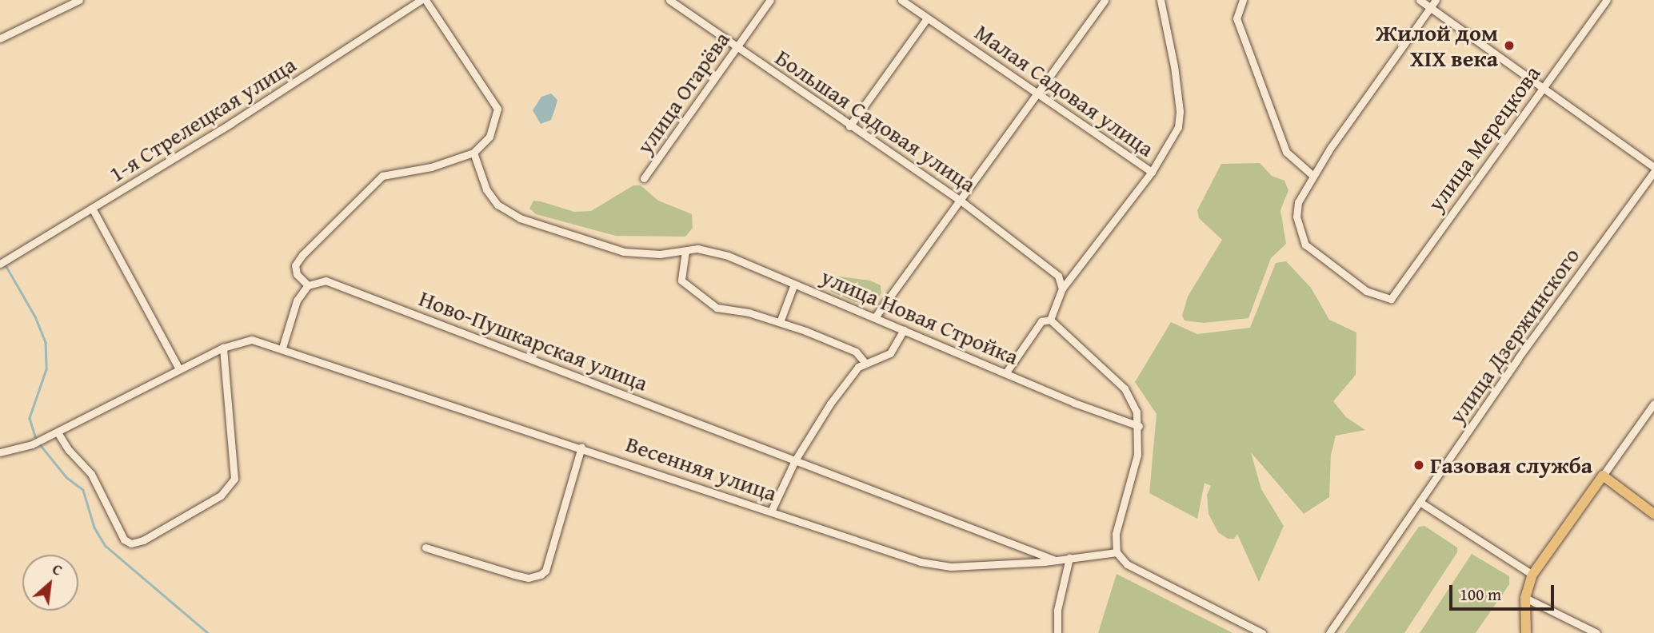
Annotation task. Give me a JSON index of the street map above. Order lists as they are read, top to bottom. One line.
{"streets":{"street":["Малая Садовая улица","улица Огарёва","1-я Стрелецкая улица","Большая Садовая улица","улица Мерецкова","улица Новая Стройка","улица Дзержинского","Ново-Пушкарская улица","Весенняя улица"]},"crossings":[["улица Огарёва","Большая Садовая улица"],["Ново-Пушкарская улица","Весенняя улица"]],"places":["Жилой дом XIX века","Газовая служба"],"scale_bar":"100 m","north":"top right"}
